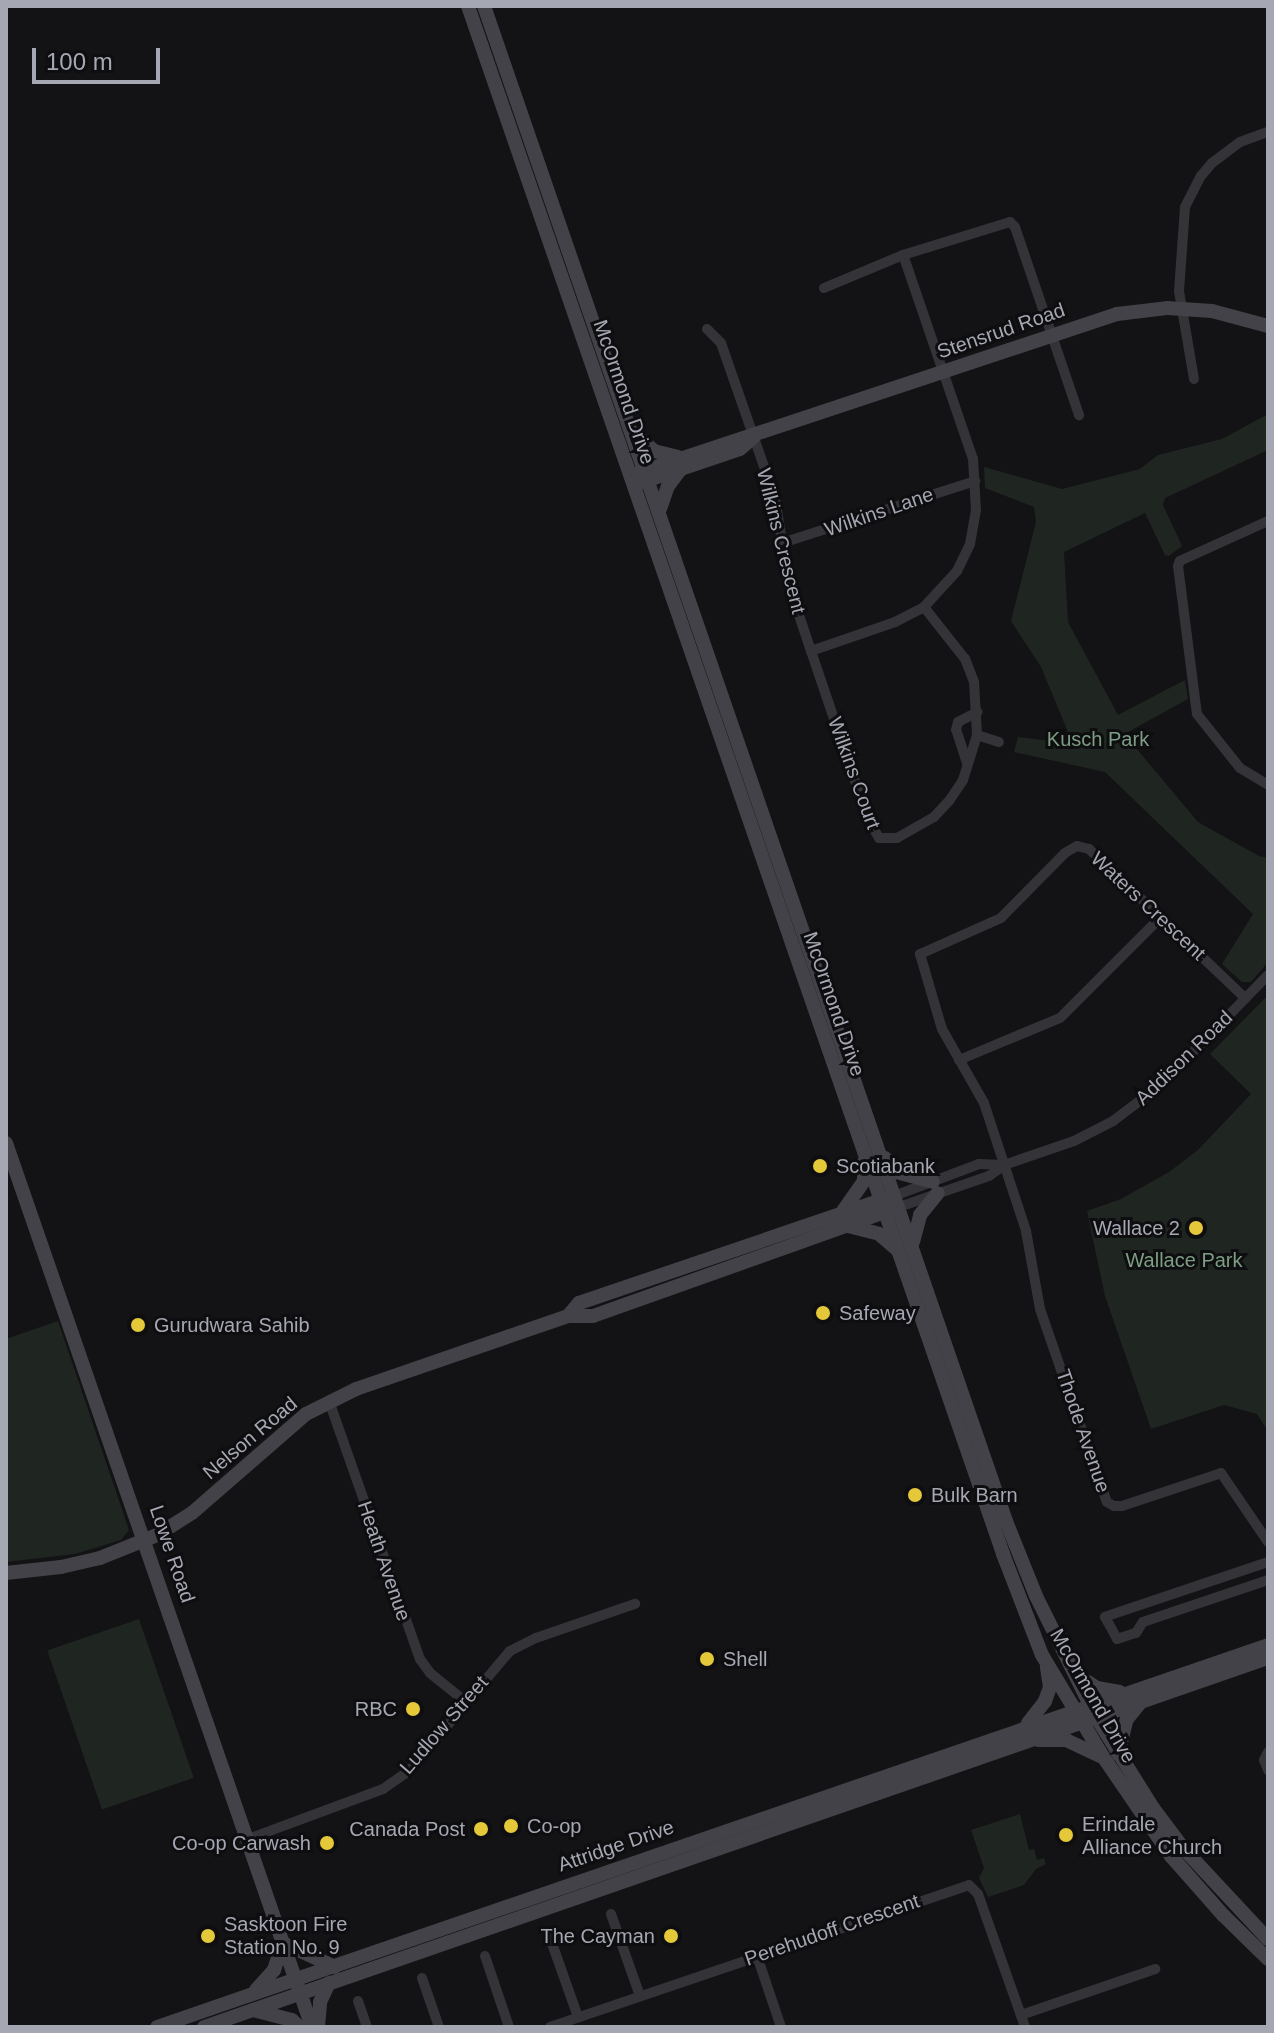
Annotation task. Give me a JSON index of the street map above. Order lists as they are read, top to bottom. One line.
{"streets":{"main road":["Stensrud Road","McOrmond Drive","Nelson Road","Lowe Road","Attridge Drive"],"street":["Wilkins Lane","Wilkins Crescent","Wilkins Court","Waters Crescent","Addison Road","Thode Avenue","Heath Avenue","Ludlow Street","Perehudoff Crescent"]},"crossings":[["Stensrud Road","McOrmond Drive"],["Stensrud Road","Wilkins Crescent"],["McOrmond Drive","Addison Road"],["McOrmond Drive","Nelson Road"],["McOrmond Drive","Attridge Drive"],["Wilkins Lane","Wilkins Crescent"],["Wilkins Crescent","Wilkins Court"],["Waters Crescent","Addison Road"],["Waters Crescent","Thode Avenue"],["Addison Road","Thode Avenue"],["Addison Road","Nelson Road"],["Nelson Road","Lowe Road"],["Nelson Road","Heath Avenue"],["Lowe Road","Ludlow Street"],["Lowe Road","Attridge Drive"],["Heath Avenue","Ludlow Street"]],"parks":["Kusch Park","Wallace Park"],"places":["Scotiabank","Wallace 2","Safeway","Gurudwara Sahib","Bulk Barn","Shell","RBC","Co-op","Canada Post","Erindale Alliance Church","Co-op Carwash","Sasktoon Fire Station No. 9","The Cayman"],"scale_bar":"100 m"}
